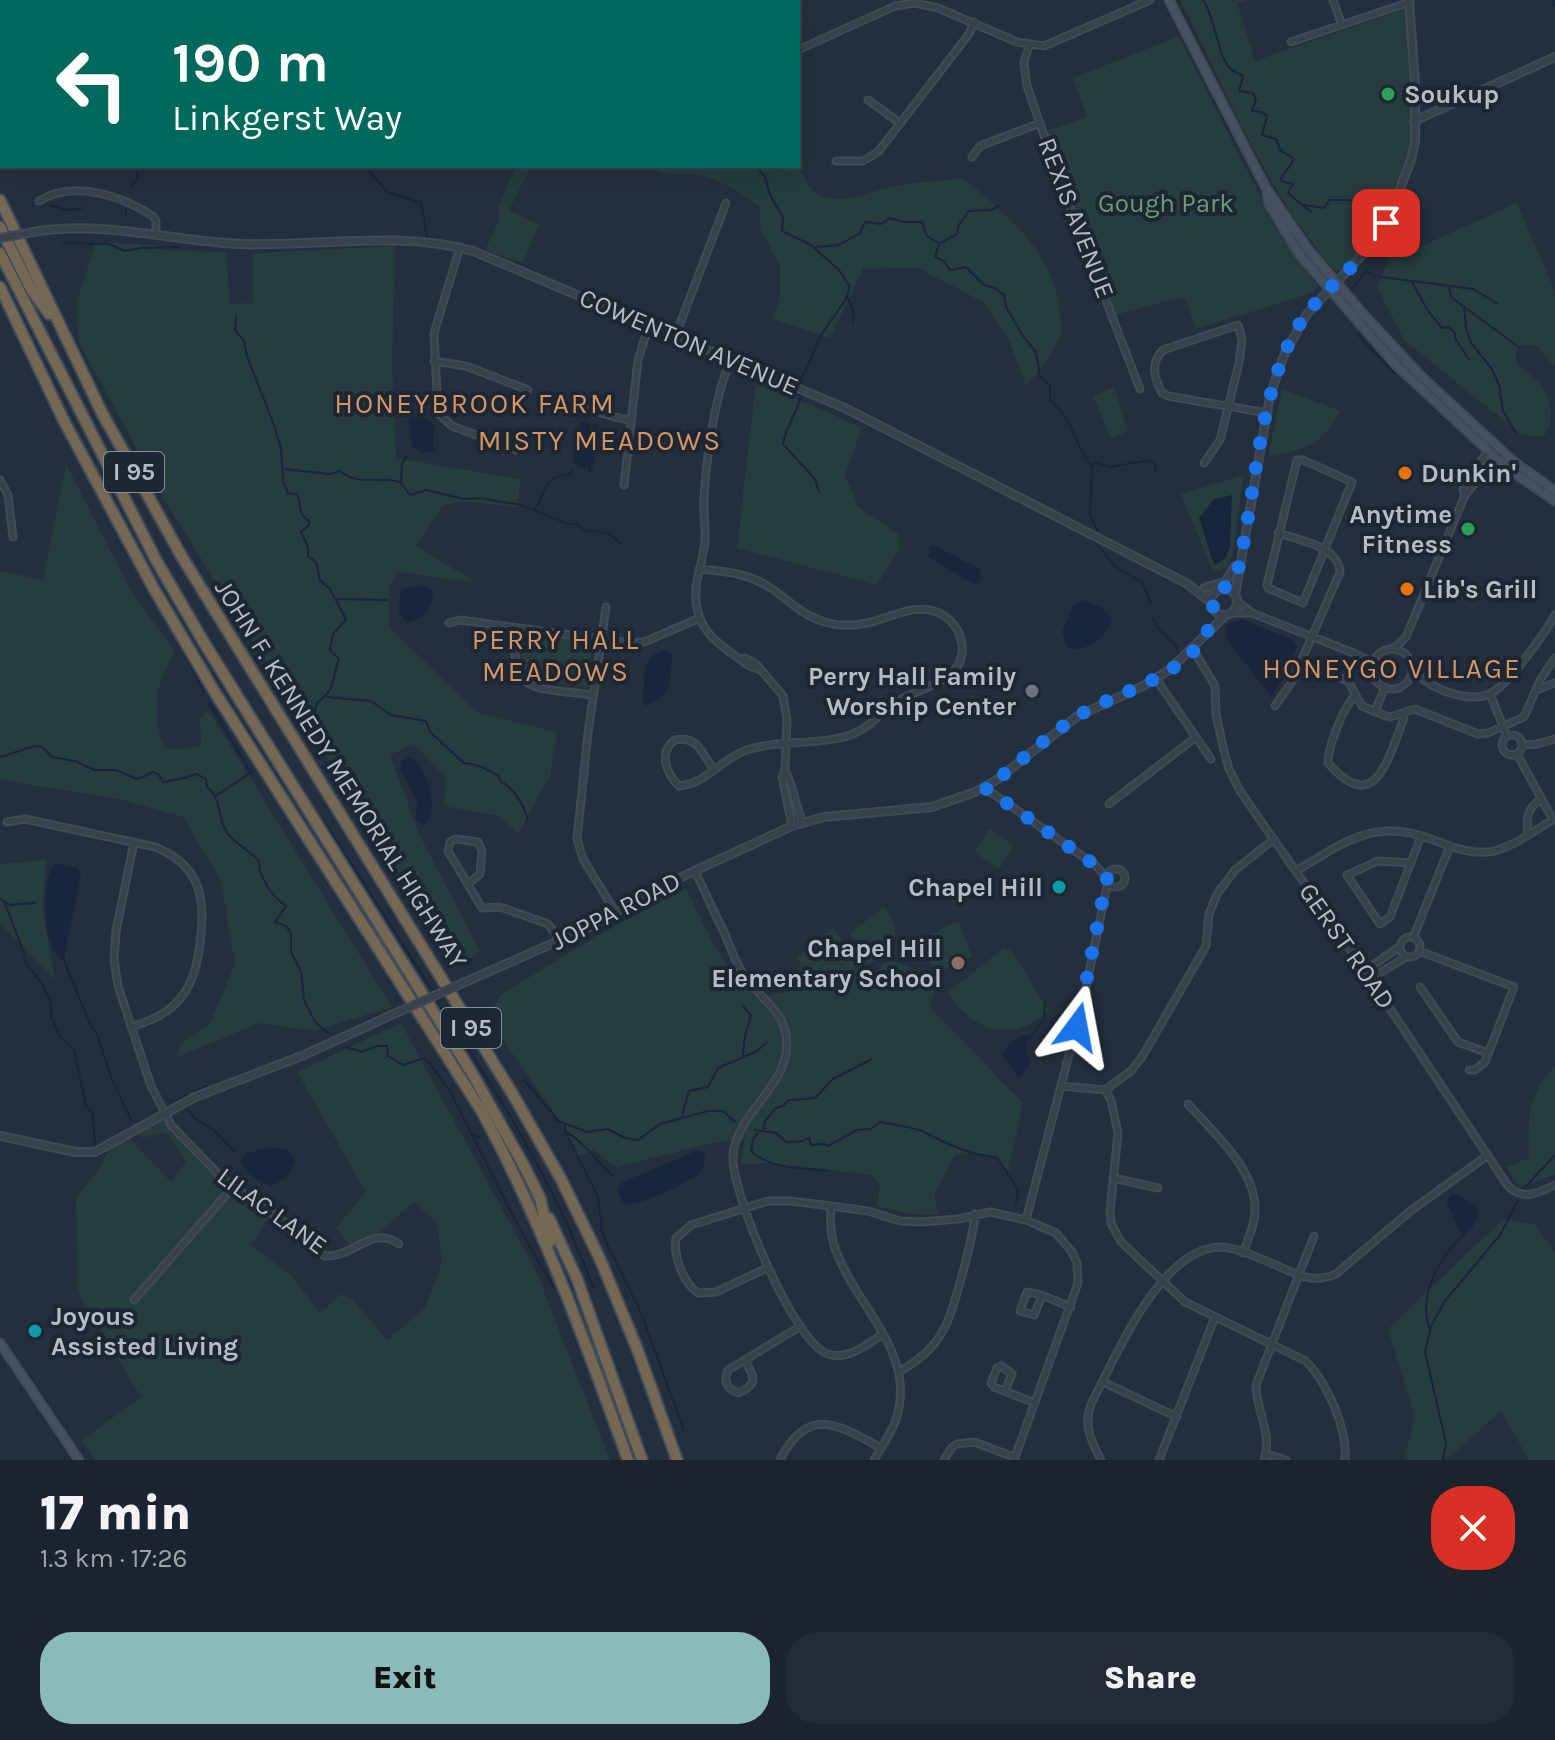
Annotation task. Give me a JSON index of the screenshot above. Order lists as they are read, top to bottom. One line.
{"streets":{"highway":["I 95","JOHN F. KENNEDY MEMORIAL HIGHWAY"],"street":["REXIS AVENUE","COWENTON AVENUE","JOPPA ROAD","GERST ROAD","LILAC LANE"]},"crossings":[["COWENTON AVENUE","JOPPA ROAD"],["JOPPA ROAD","GERST ROAD"],["JOPPA ROAD","LILAC LANE"]],"districts":["HONEYBROOK FARM","MISTY MEADOWS","PERRY HALL MEADOWS","HONEYGO VILLAGE"],"parks":["Gough Park"],"places":["Soukup","Dunkin'","Anytime Fitness","Lib's Grill","Perry Hall Family Worship Center","Chapel Hill","Chapel Hill Elementary School","Joyous Assisted Living"],"page":{"turn":["190 m","Linkgerst Way"],"heading":["17 min","1.3 km · 17:26"],"buttons":["Exit","Share"]}}
